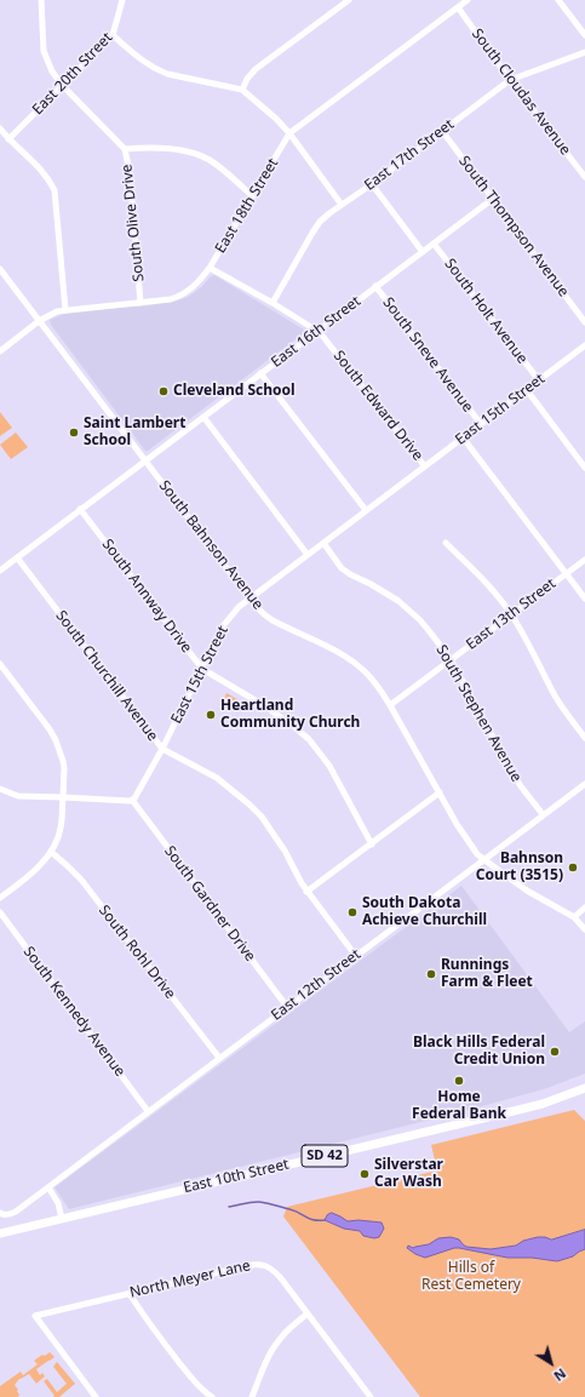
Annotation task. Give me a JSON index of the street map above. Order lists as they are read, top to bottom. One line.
{"streets":{"main road":["SD 42","East 10th Street"],"street":["East 20th Street","South Cloudas Avenue","East 17th Street","East 18th Street","South Olive Drive","South Thompson Avenue","South Holt Avenue","East 16th Street","South Sneve Avenue","South Edward Drive","East 15th Street","South Bahnson Avenue","South Annway Drive","East 13th Street","South Churchill Avenue","South Stephen Avenue","South Gardner Drive","South Rohl Drive","East 12th Street","South Kennedy Avenue","North Meyer Lane"]},"crossings":[["East 20th Street","South Olive Drive"],["South Cloudas Avenue","East 17th Street"],["South Cloudas Avenue","East 18th Street"],["East 17th Street","South Thompson Avenue"],["East 17th Street","South Edward Drive"],["East 18th Street","South Olive Drive"],["East 18th Street","South Edward Drive"],["East 18th Street","South Bahnson Avenue"],["South Thompson Avenue","East 16th Street"],["South Holt Avenue","East 16th Street"],["South Holt Avenue","East 15th Street"],["East 16th Street","South Sneve Avenue"],["East 16th Street","South Edward Drive"],["East 16th Street","South Bahnson Avenue"],["East 16th Street","South Annway Drive"],["East 16th Street","South Churchill Avenue"],["South Sneve Avenue","East 15th Street"],["South Sneve Avenue","East 13th Street"],["South Edward Drive","East 15th Street"],["East 15th Street","South Bahnson Avenue"],["East 15th Street","South Annway Drive"],["East 15th Street","South Churchill Avenue"],["East 15th Street","South Stephen Avenue"],["East 15th Street","South Gardner Drive"],["South Bahnson Avenue","East 13th Street"],["South Bahnson Avenue","East 12th Street"],["East 13th Street","South Stephen Avenue"],["South Churchill Avenue","East 12th Street"],["South Stephen Avenue","East 12th Street"],["South Gardner Drive","East 12th Street"],["South Rohl Drive","East 12th Street"],["East 12th Street","South Kennedy Avenue"]],"parks":["Hills of Rest Cemetery"],"places":["Cleveland School","Saint Lambert School","Heartland Community Church","Bahnson Court (3515)","South Dakota Achieve Churchill","Runnings Farm & Fleet","Black Hills Federal Credit Union","Home Federal Bank","Silverstar Car Wash"],"north":"bottom right"}
